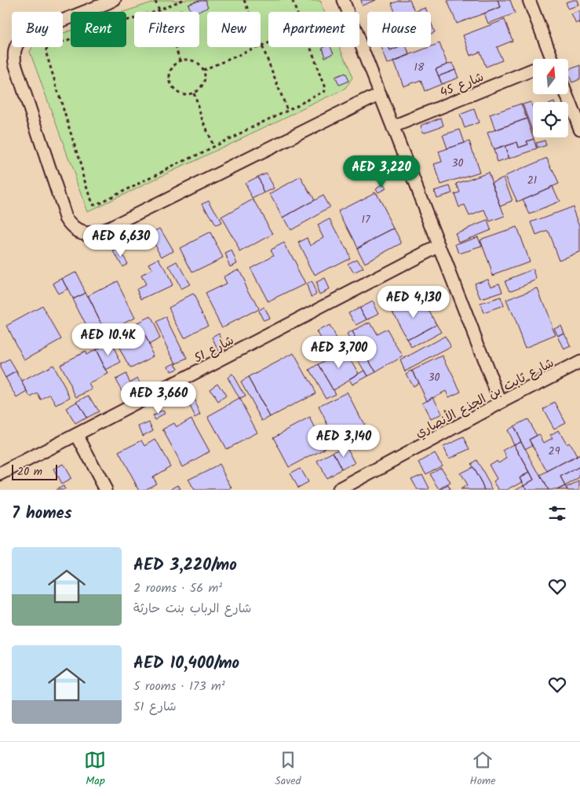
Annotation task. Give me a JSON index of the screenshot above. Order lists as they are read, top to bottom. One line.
{"streets":{"street":["شارع 45","شارع 51","شارع ثابت بن الجذع الأنصاري"]},"house_numbers":["18","30","21","17","30","29"],"scale_bar":"20 m","north":"top","page":{"chip":["Buy","Rent","Filters","New","Apartment","House"],"price":["AED 3,220","AED 6,630","AED 4,130","AED 10.4K","AED 3,700","AED 3,660","AED 3,140"],"scale":"20 m","heading":"7 homes","list":[{"name":"AED 3,220/mo","note":"2 rooms · 56 m² · شارع الرباب بنت حارثة"},{"name":"AED 10,400/mo","note":"5 rooms · 173 m² · شارع 51"}],"tabs":["Map","Saved","Home"]}}
